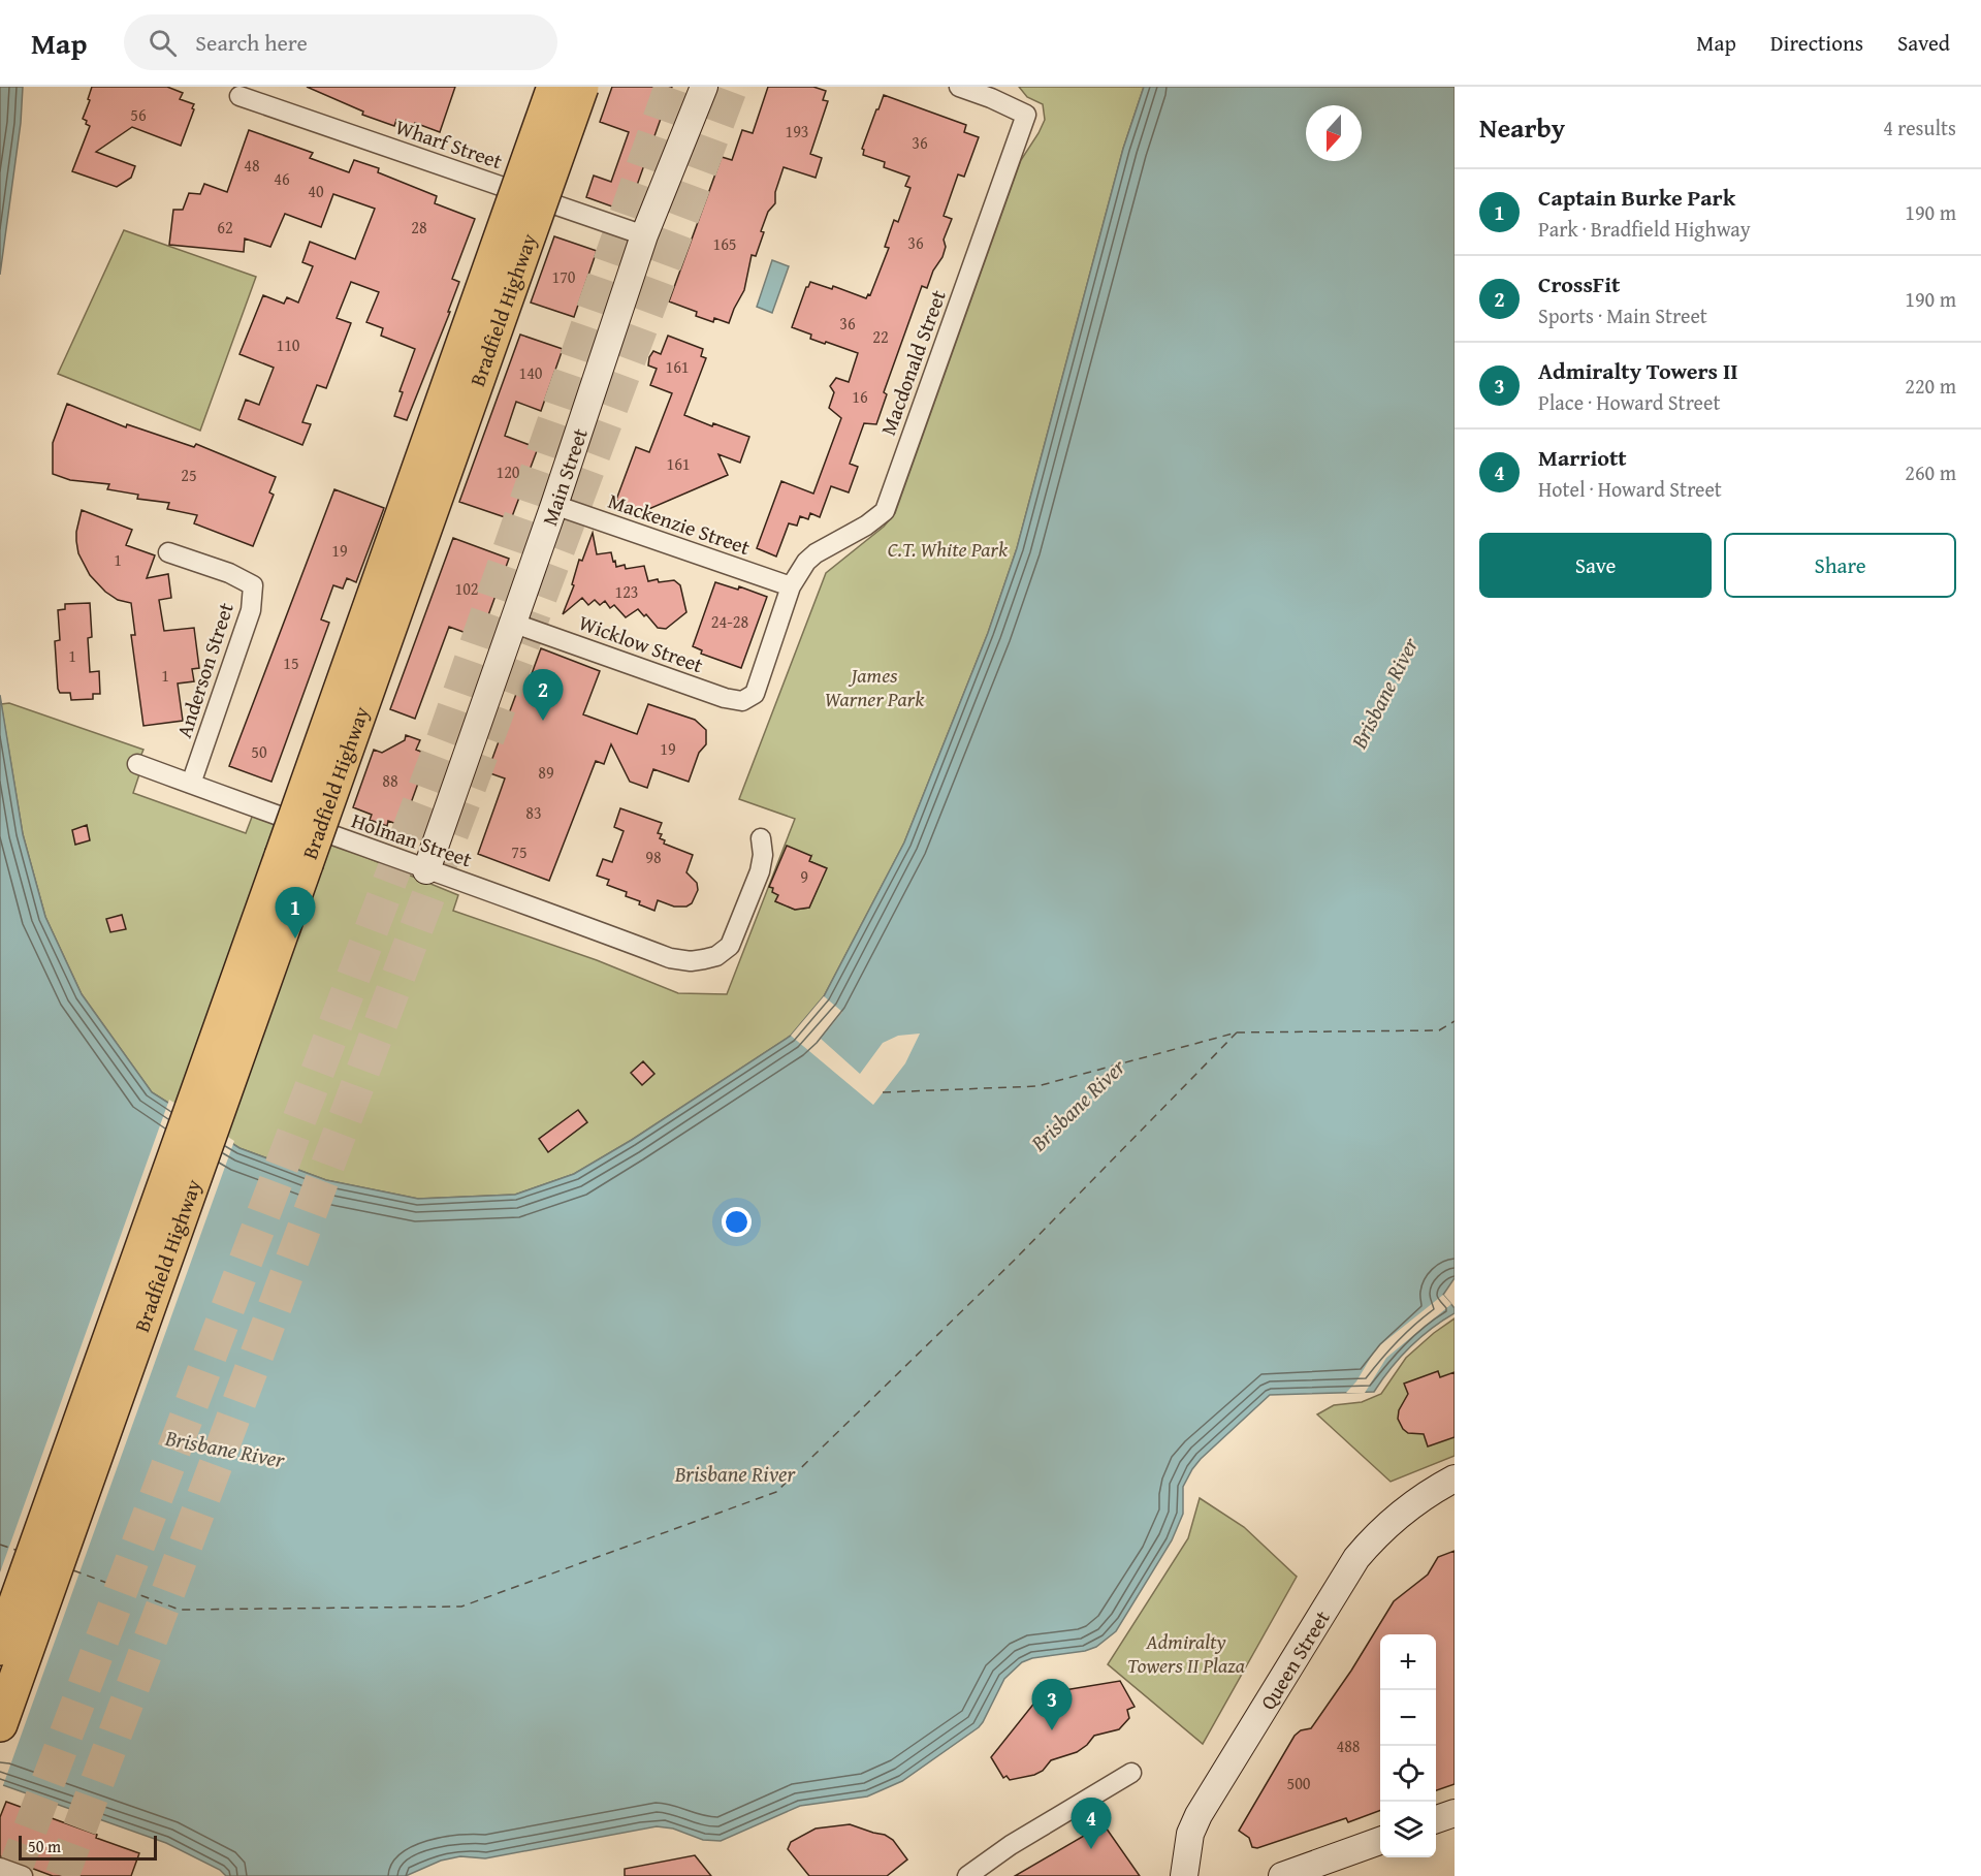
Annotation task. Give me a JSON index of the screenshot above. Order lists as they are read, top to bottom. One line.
{"streets":{"highway":["Bradfield Highway"],"street":["Wharf Street","Macdonald Street","Main Street","Mackenzie Street","Wicklow Street","Anderson Street","Holman Street","Queen Street"]},"crossings":[["Wharf Street","Main Street"],["Macdonald Street","Mackenzie Street"],["Macdonald Street","Wicklow Street"],["Main Street","Mackenzie Street"],["Main Street","Wicklow Street"],["Main Street","Holman Street"],["Anderson Street","Holman Street"]],"water":["Brisbane River"],"parks":["C.T. White Park","James Warner Park","Admiralty Towers II Plaza"],"house_numbers":["56","193","36","48","46","40","62","28","36","165","170","36","22","110","161","140","16","161","120","25","19","1","102","123","24-28","1","15","1","19","50","89","88","83","75","98","9","488","500"],"scale_bar":"50 m","north":"bottom","page":{"header":"Map","search":"Search here","nav":["Map","Directions","Saved"],"heading":["Nearby","4 results"],"list":[{"mark":"1","name":"Captain Burke Park","note":"Park · Bradfield Highway","value":"190 m"},{"mark":"2","name":"CrossFit","note":"Sports · Main Street","value":"190 m"},{"mark":"3","name":"Admiralty Towers II","note":"Place · Howard Street","value":"220 m"},{"mark":"4","name":"Marriott","note":"Hotel · Howard Street","value":"260 m"}],"buttons":["Save","Share"],"pins":["2","1","3","4"],"map_buttons":["+","−"],"scale":"50 m"}}
